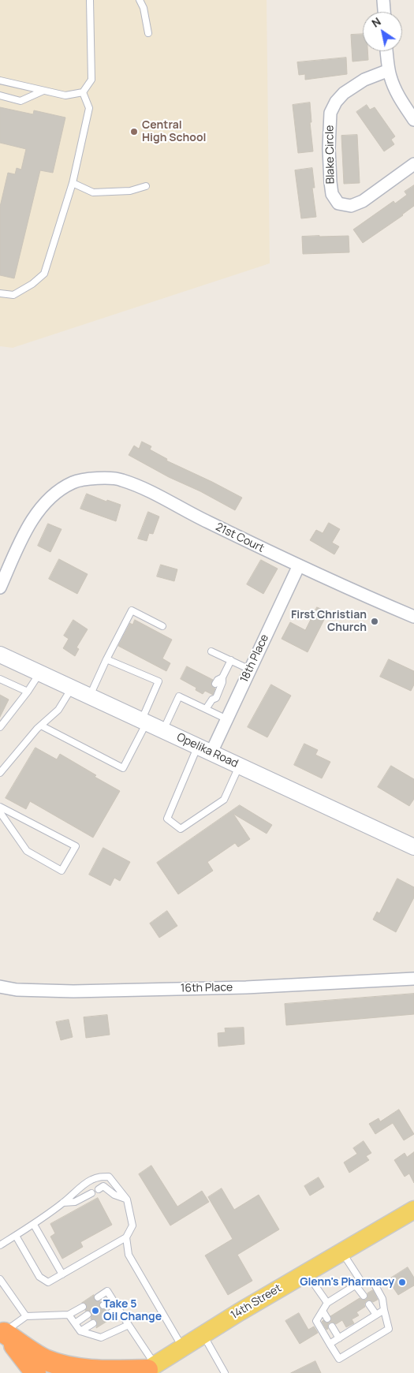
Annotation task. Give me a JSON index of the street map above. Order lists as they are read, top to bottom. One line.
{"streets":{"main road":["Opelika Road","14th Street"],"street":["Blake Circle","21st Court","18th Place","16th Place"]},"crossings":[["21st Court","18th Place"],["18th Place","Opelika Road"]],"places":["Central High School","First Christian Church","Glenn's Pharmacy","Take 5 Oil Change"],"north":"top left"}
